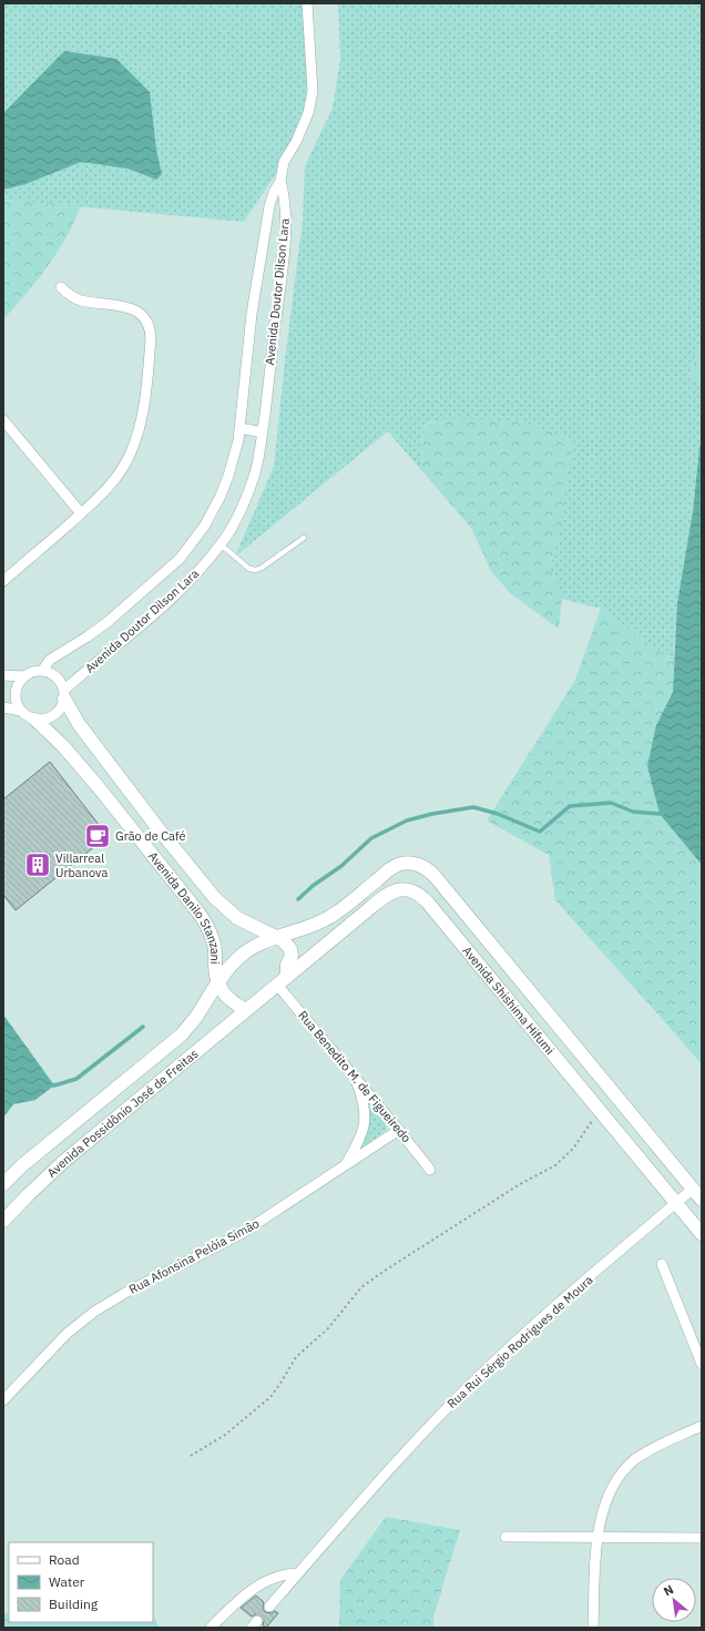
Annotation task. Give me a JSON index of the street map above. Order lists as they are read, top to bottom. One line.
{"streets":{"street":["Avenida Doutor Dilson Lara","Avenida Danilo Stanzani","Avenida Shishima Hifumi","Rua Benedito M. de Figueiredo","Avenida Possidônio José de Freitas","Rua Afonsina Pelóia Simão","Rua Rui Sérgio Rodrigues de Moura"]},"crossings":[["Avenida Doutor Dilson Lara","Avenida Danilo Stanzani"],["Avenida Danilo Stanzani","Avenida Shishima Hifumi"],["Avenida Danilo Stanzani","Rua Benedito M. de Figueiredo"],["Avenida Danilo Stanzani","Avenida Possidônio José de Freitas"],["Avenida Shishima Hifumi","Rua Benedito M. de Figueiredo"],["Avenida Shishima Hifumi","Avenida Possidônio José de Freitas"],["Avenida Shishima Hifumi","Rua Rui Sérgio Rodrigues de Moura"],["Rua Benedito M. de Figueiredo","Rua Afonsina Pelóia Simão"]],"places":{"cafe":["Grão de Café"],"building":["Villarreal Urbanova"]},"legend":["Road","Water","Building"],"north":"top left"}
